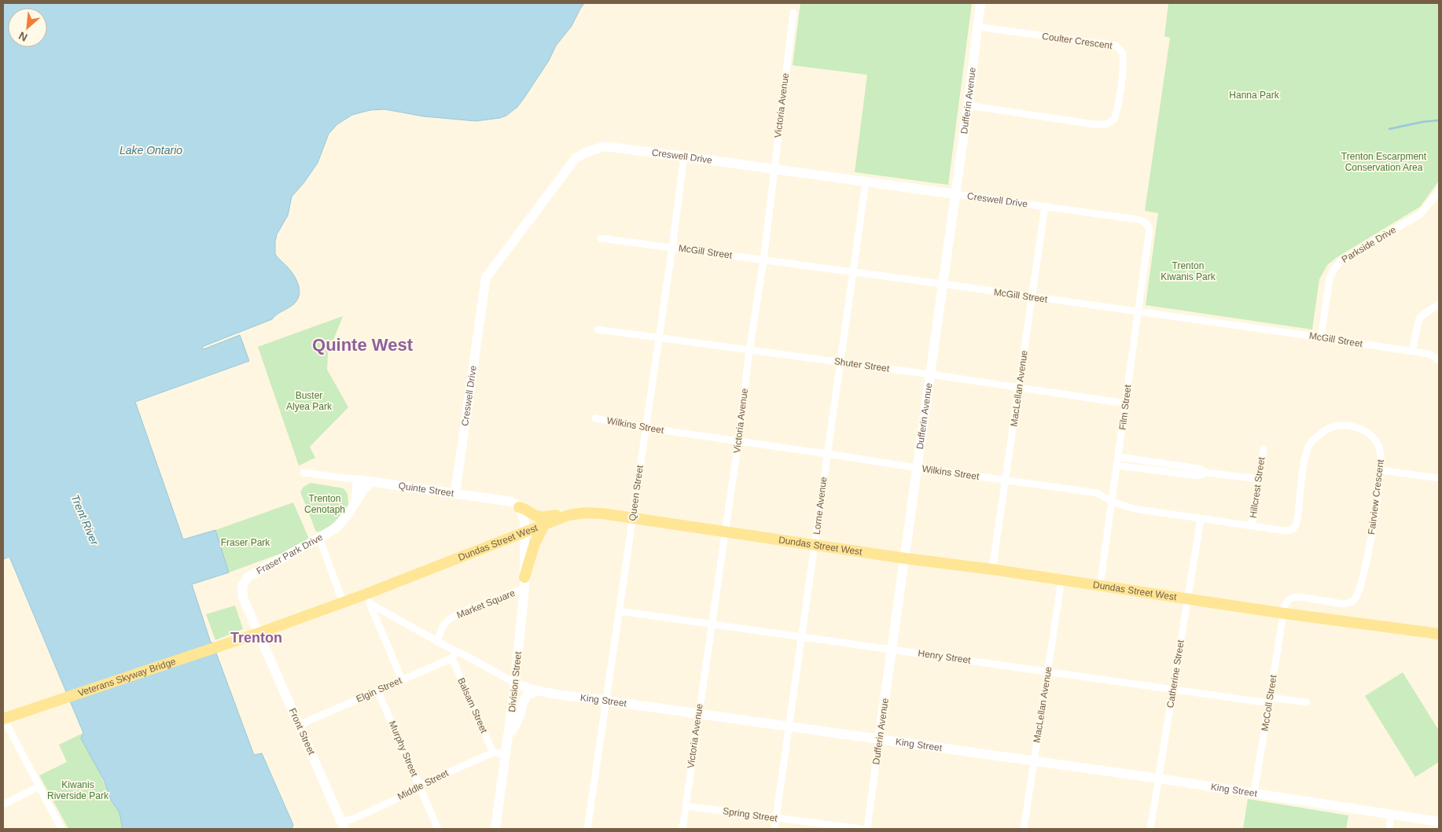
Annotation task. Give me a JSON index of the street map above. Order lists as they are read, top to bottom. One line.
{"streets":{"main road":["Dundas Street West","Veterans Skyway Bridge"],"street":["Coulter Crescent","Dufferin Avenue","Victoria Avenue","Creswell Drive","Parkside Drive","McGill Street","Shuter Street","MacLellan Avenue","Film Street","Wilkins Street","Hillcrest Street","Quinte Street","Queen Street","Fairview Crescent","Lorne Avenue","Fraser Park Drive","Market Square","Henry Street","Catherine Street","Division Street","Elgin Street","King Street","McColl Street","Balsam Street","Front Street","Murphy Street","Middle Street","Spring Street"]},"crossings":[["Coulter Crescent","Dufferin Avenue"],["Dufferin Avenue","Creswell Drive"],["Dufferin Avenue","McGill Street"],["Dufferin Avenue","Shuter Street"],["Dufferin Avenue","Wilkins Street"],["Dufferin Avenue","Dundas Street West"],["Dufferin Avenue","Henry Street"],["Dufferin Avenue","King Street"],["Victoria Avenue","Creswell Drive"],["Victoria Avenue","McGill Street"],["Victoria Avenue","Shuter Street"],["Victoria Avenue","Wilkins Street"],["Victoria Avenue","Dundas Street West"],["Victoria Avenue","Henry Street"],["Victoria Avenue","King Street"],["Victoria Avenue","Spring Street"],["Creswell Drive","MacLellan Avenue"],["Creswell Drive","Film Street"],["Creswell Drive","Quinte Street"],["Creswell Drive","Queen Street"],["Creswell Drive","Lorne Avenue"],["Parkside Drive","McGill Street"],["McGill Street","MacLellan Avenue"],["McGill Street","Film Street"],["McGill Street","Queen Street"],["McGill Street","Lorne Avenue"],["Shuter Street","MacLellan Avenue"],["Shuter Street","Film Street"],["Shuter Street","Queen Street"],["Shuter Street","Lorne Avenue"],["MacLellan Avenue","Wilkins Street"],["MacLellan Avenue","Dundas Street West"],["MacLellan Avenue","Henry Street"],["MacLellan Avenue","King Street"],["Film Street","Wilkins Street"],["Film Street","Dundas Street West"],["Wilkins Street","Hillcrest Street"],["Wilkins Street","Queen Street"],["Wilkins Street","Fairview Crescent"],["Wilkins Street","Lorne Avenue"],["Wilkins Street","Catherine Street"],["Quinte Street","Fraser Park Drive"],["Queen Street","Dundas Street West"],["Queen Street","Henry Street"],["Queen Street","King Street"],["Fairview Crescent","Dundas Street West"],["Fairview Crescent","McColl Street"],["Lorne Avenue","Dundas Street West"],["Lorne Avenue","Henry Street"],["Lorne Avenue","King Street"],["Lorne Avenue","Spring Street"],["Dundas Street West","Fraser Park Drive"],["Dundas Street West","Catherine Street"],["Dundas Street West","Veterans Skyway Bridge"],["Dundas Street West","Division Street"],["Dundas Street West","King Street"],["Dundas Street West","McColl Street"],["Dundas Street West","Front Street"],["Fraser Park Drive","Front Street"],["Market Square","Division Street"],["Market Square","King Street"],["Henry Street","Catherine Street"],["Henry Street","McColl Street"],["Catherine Street","King Street"],["Division Street","King Street"],["Elgin Street","Balsam Street"],["Elgin Street","Front Street"],["Elgin Street","Murphy Street"],["King Street","McColl Street"],["Balsam Street","Middle Street"],["Front Street","Middle Street"],["Murphy Street","Middle Street"]],"districts":["Quinte West","Trenton"],"water":["Lake Ontario","Trent River"],"parks":["Hanna Park","Trenton Escarpment Conservation Area","Trenton Kiwanis Park","Buster Alyea Park","Trenton Cenotaph","Fraser Park","Kiwanis Riverside Park"],"north":"bottom left"}
